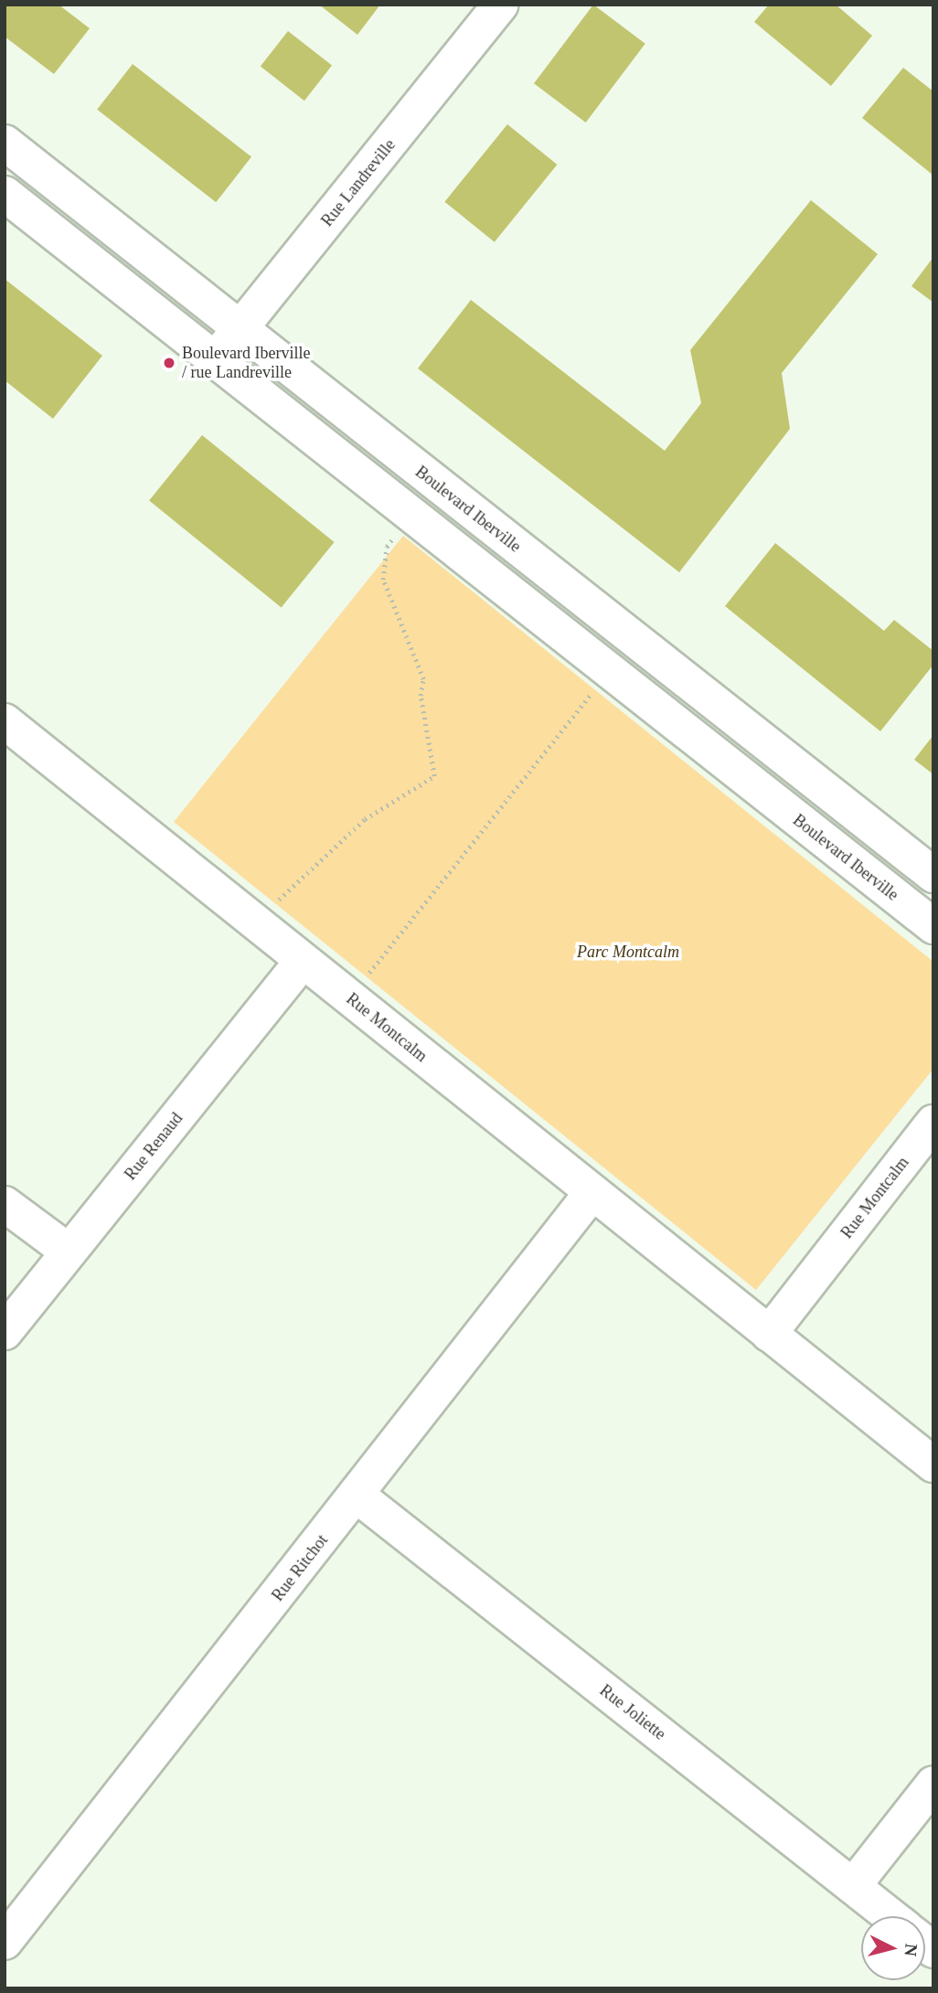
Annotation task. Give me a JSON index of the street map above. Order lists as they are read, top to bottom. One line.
{"streets":{"street":["Rue Landreville","Boulevard Iberville","Rue Montcalm","Rue Renaud","Rue Ritchot","Rue Joliette"]},"crossings":[["Rue Landreville","Boulevard Iberville"],["Rue Montcalm","Rue Renaud"],["Rue Montcalm","Rue Ritchot"],["Rue Ritchot","Rue Joliette"]],"parks":["Parc Montcalm"],"places":["Boulevard Iberville / rue Landreville"],"north":"right"}
